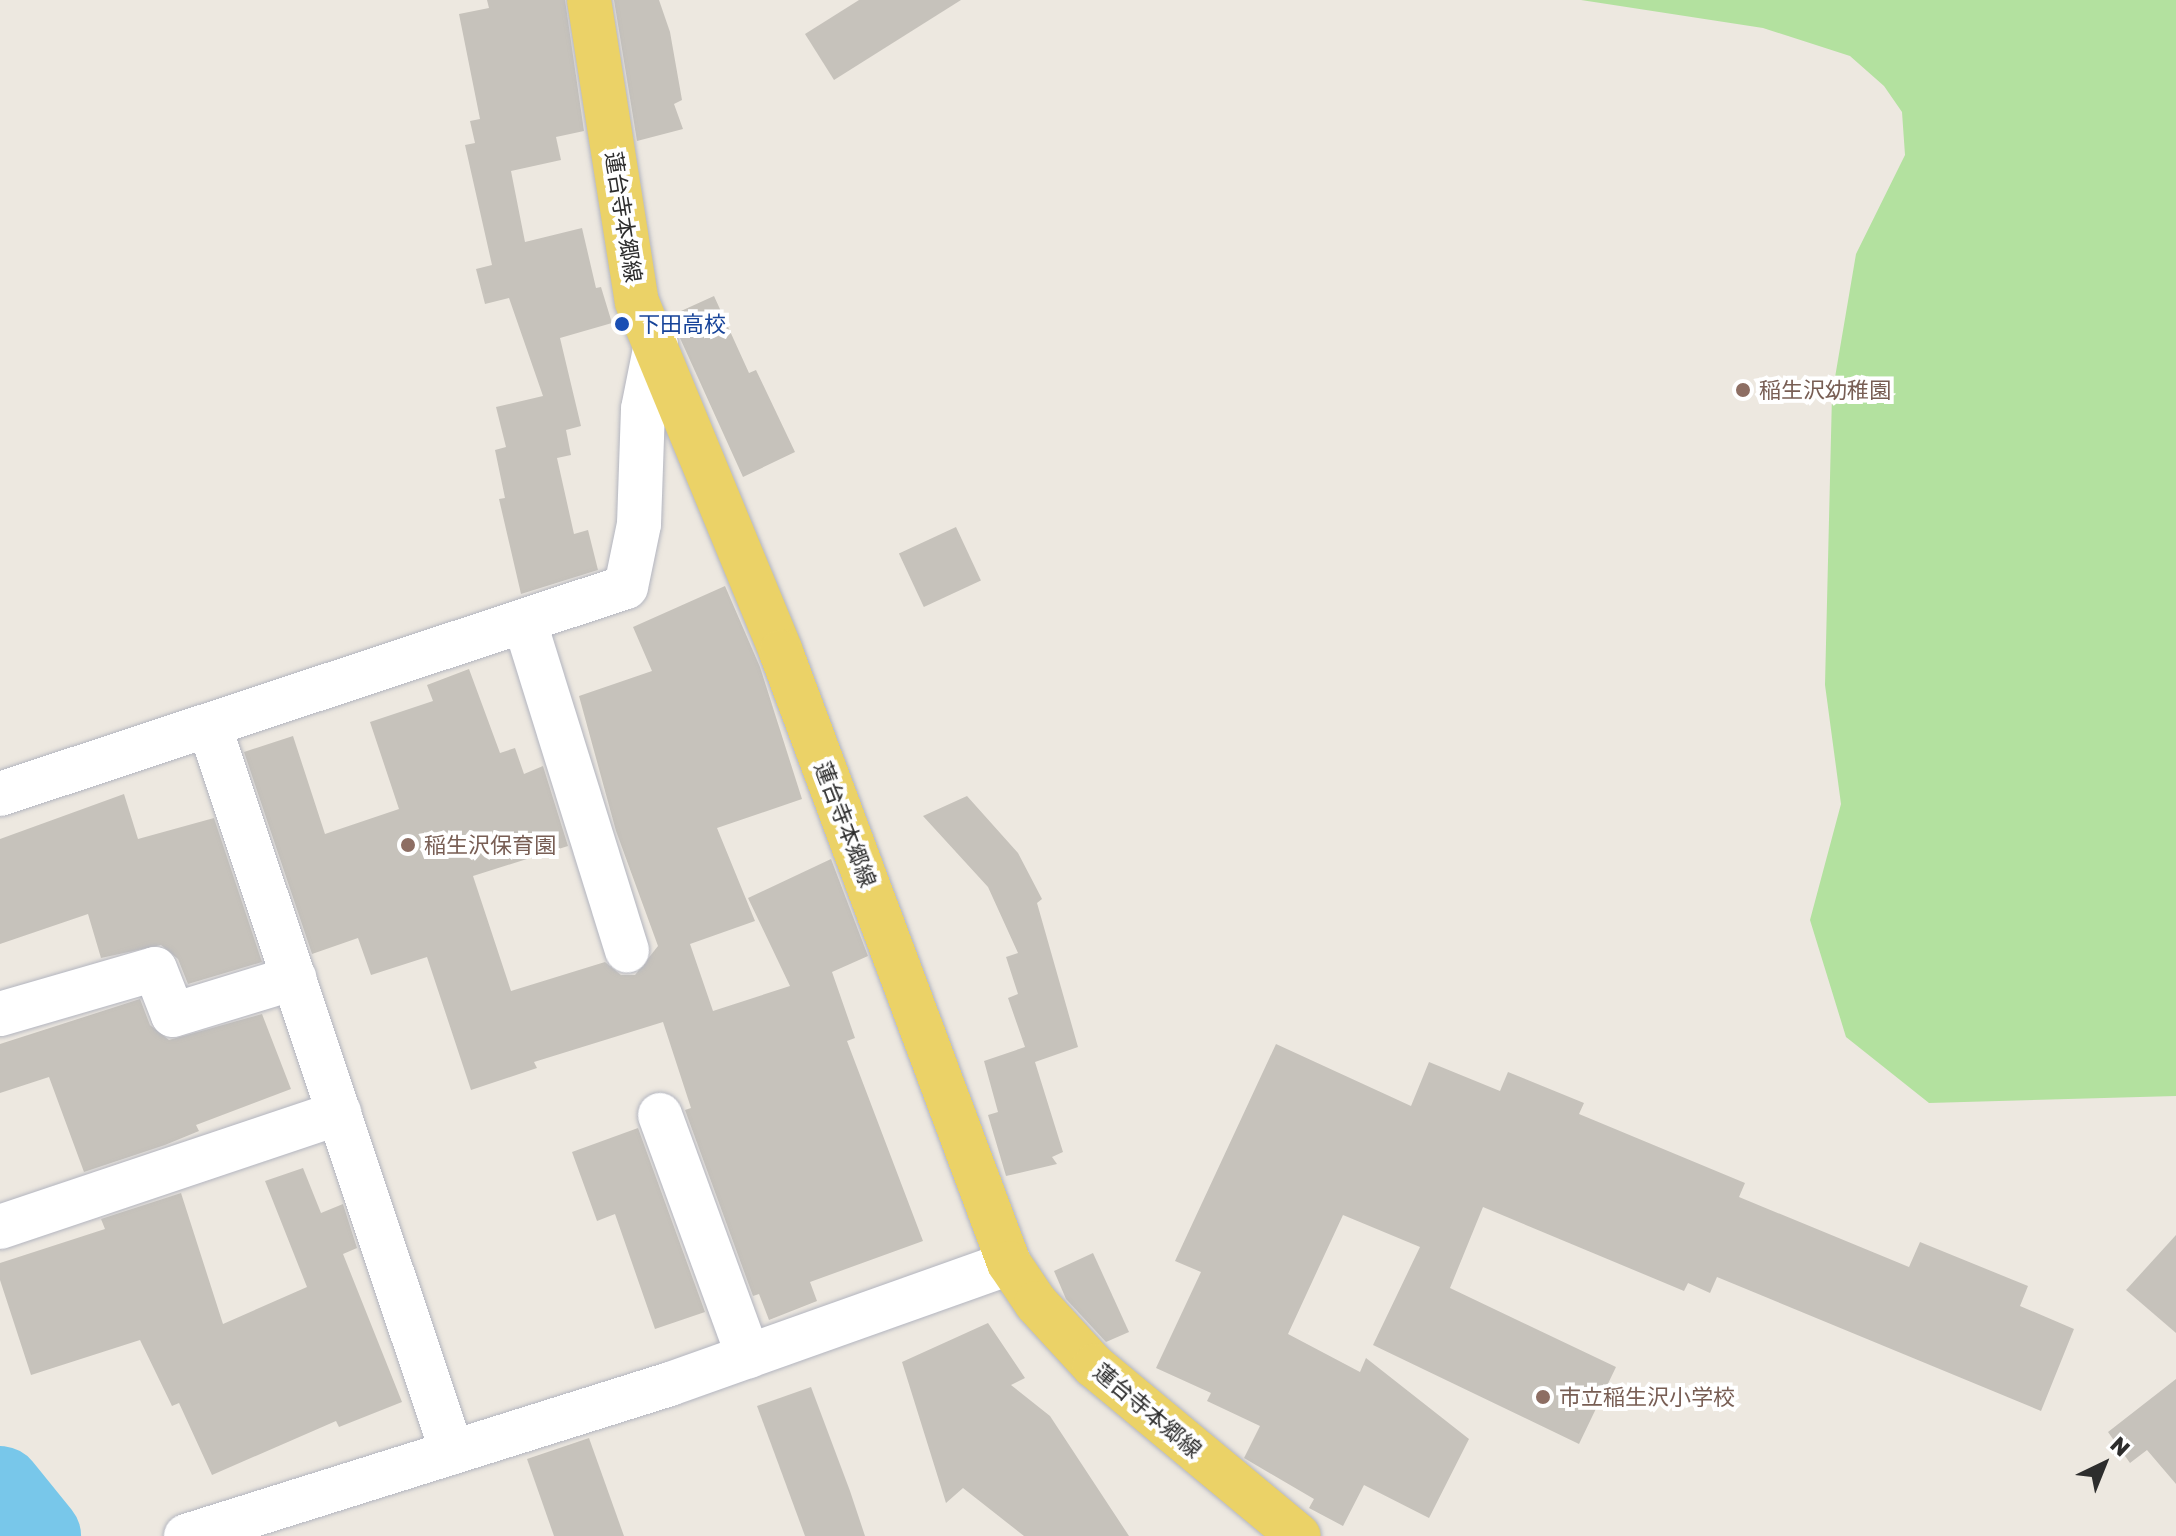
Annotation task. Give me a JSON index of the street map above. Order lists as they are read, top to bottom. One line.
{"streets":{"main road":["蓮台寺本郷線"]},"places":["下田高校","稲生沢幼稚園","稲生沢保育園","市立稲生沢小学校"],"north":"top right"}
